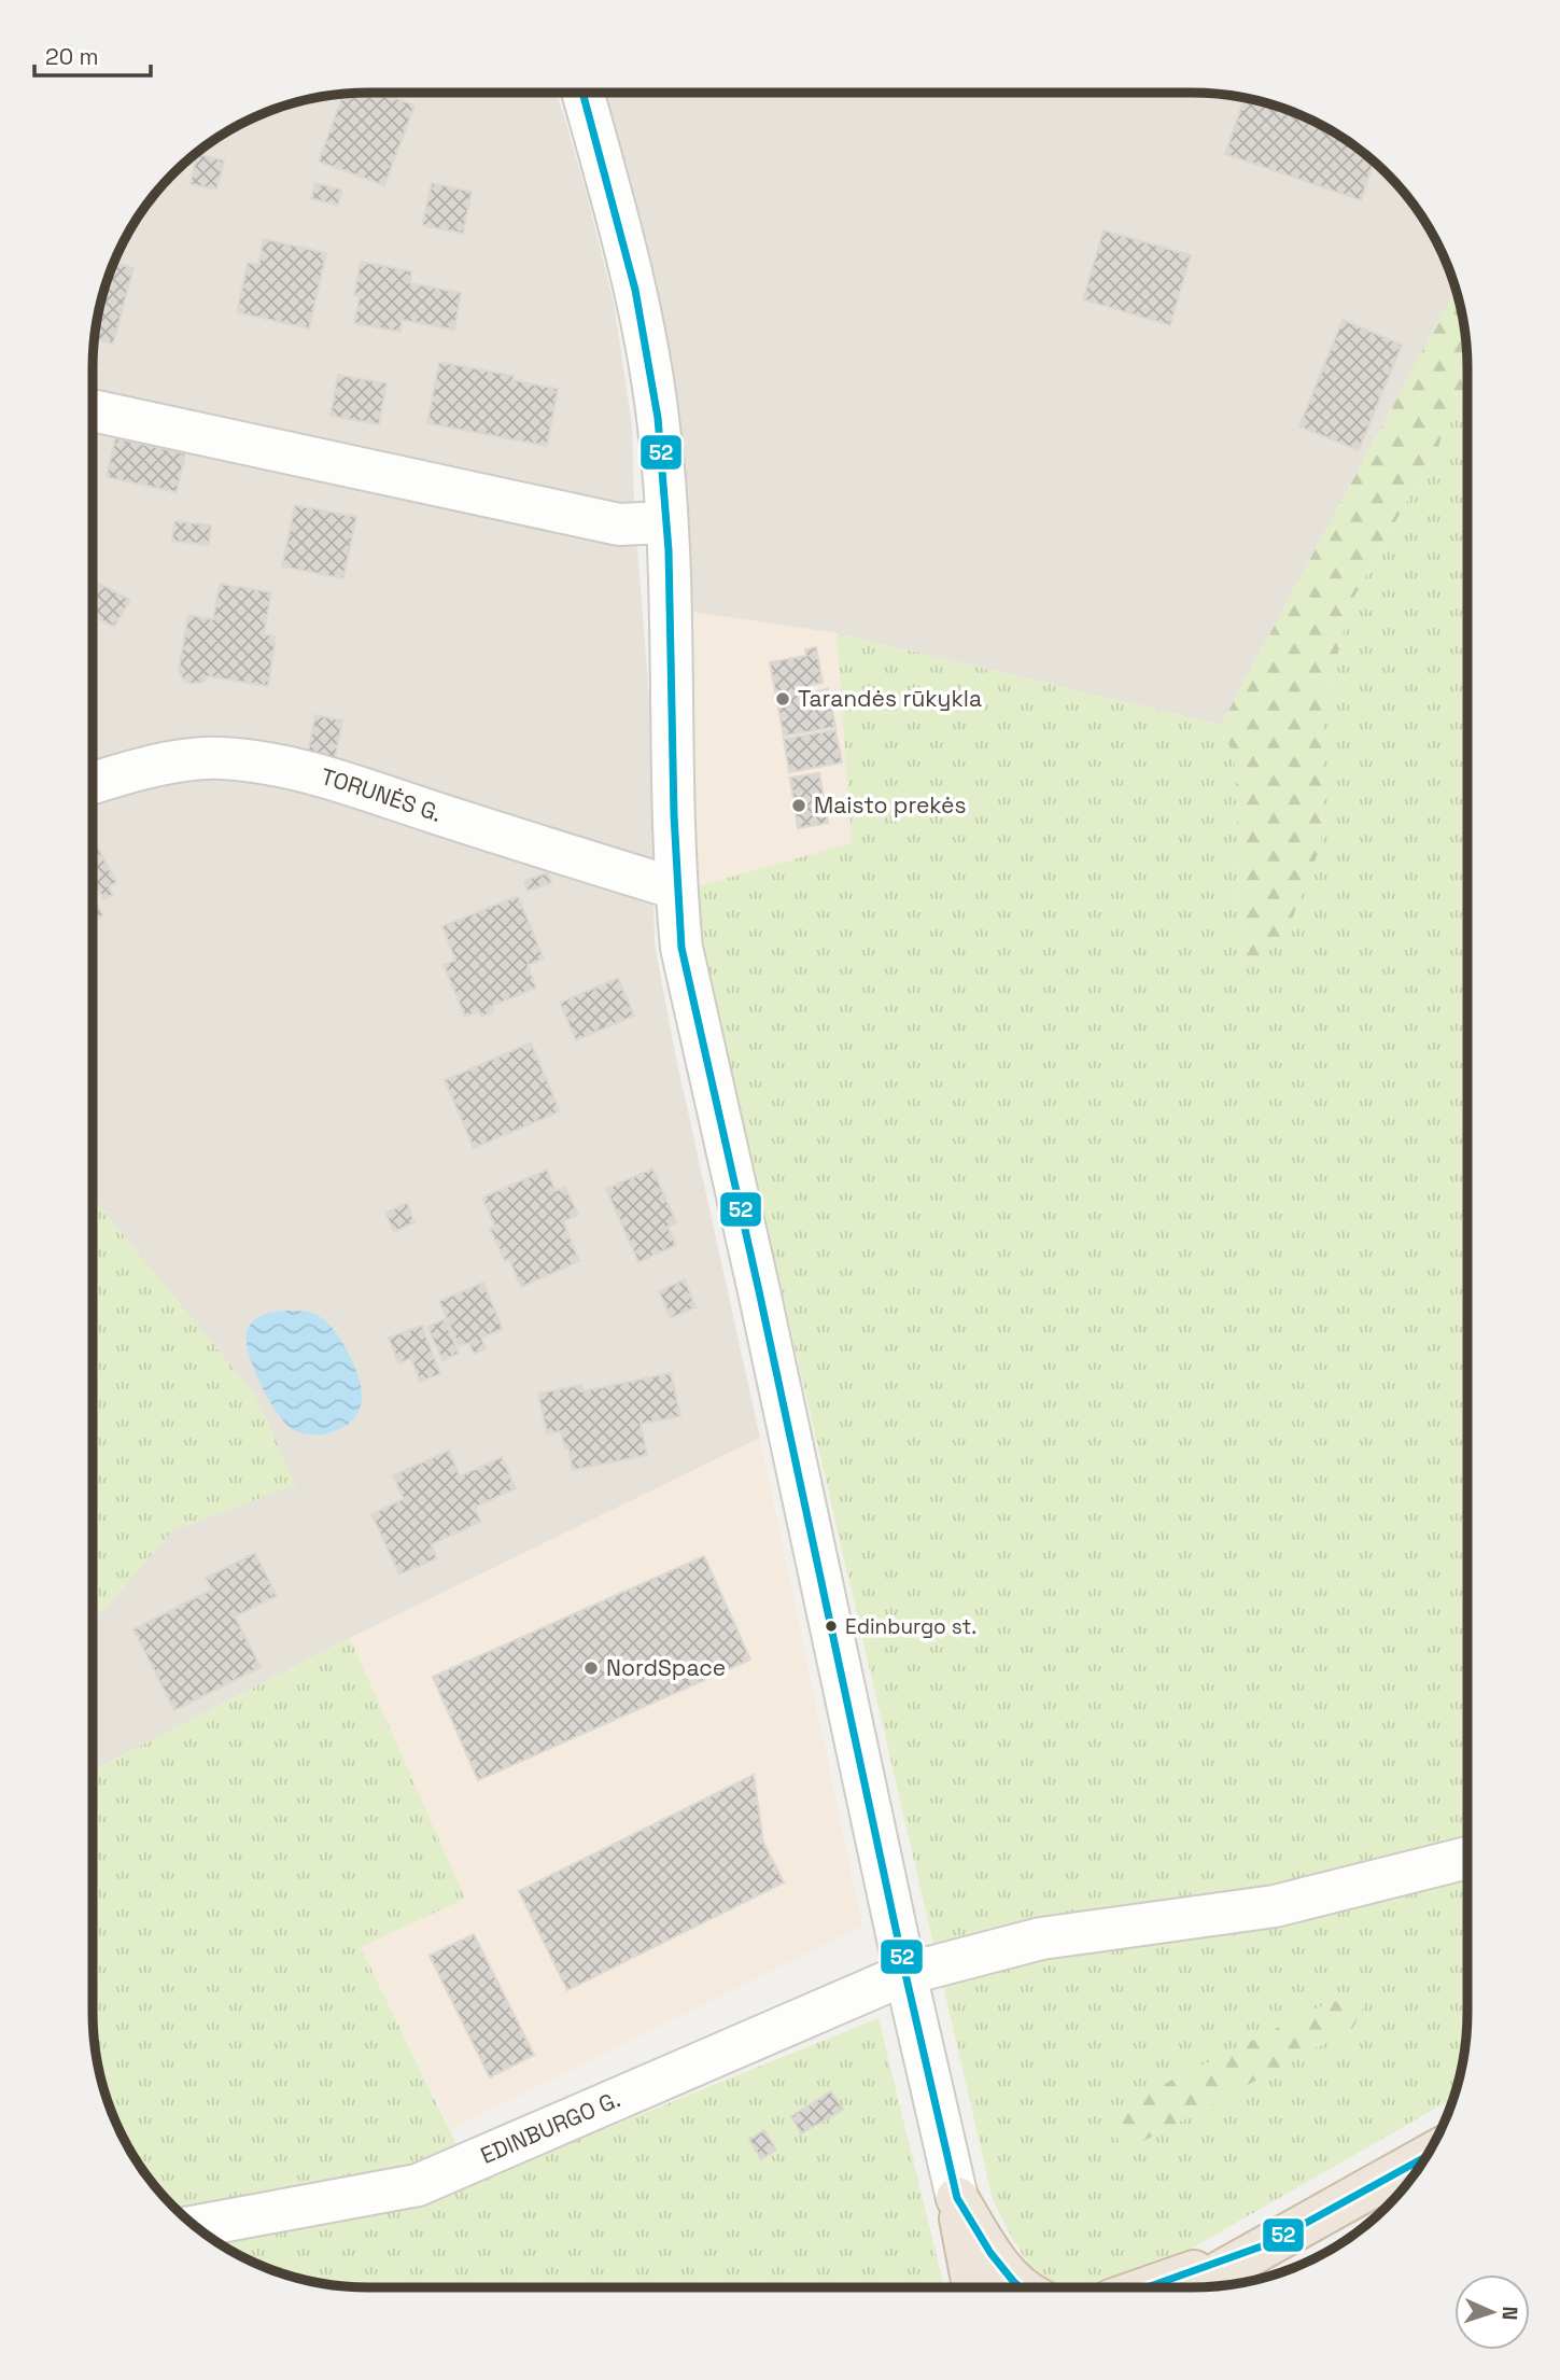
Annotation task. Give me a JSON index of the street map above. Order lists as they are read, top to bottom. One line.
{"streets":{"street":["TORUNĖS G.","EDINBURGO G."]},"places":["Tarandės rūkykla","Maisto prekės","Edinburgo st.","NordSpace"],"lines":["transit line 52"],"scale_bar":"20 m","north":"right"}
